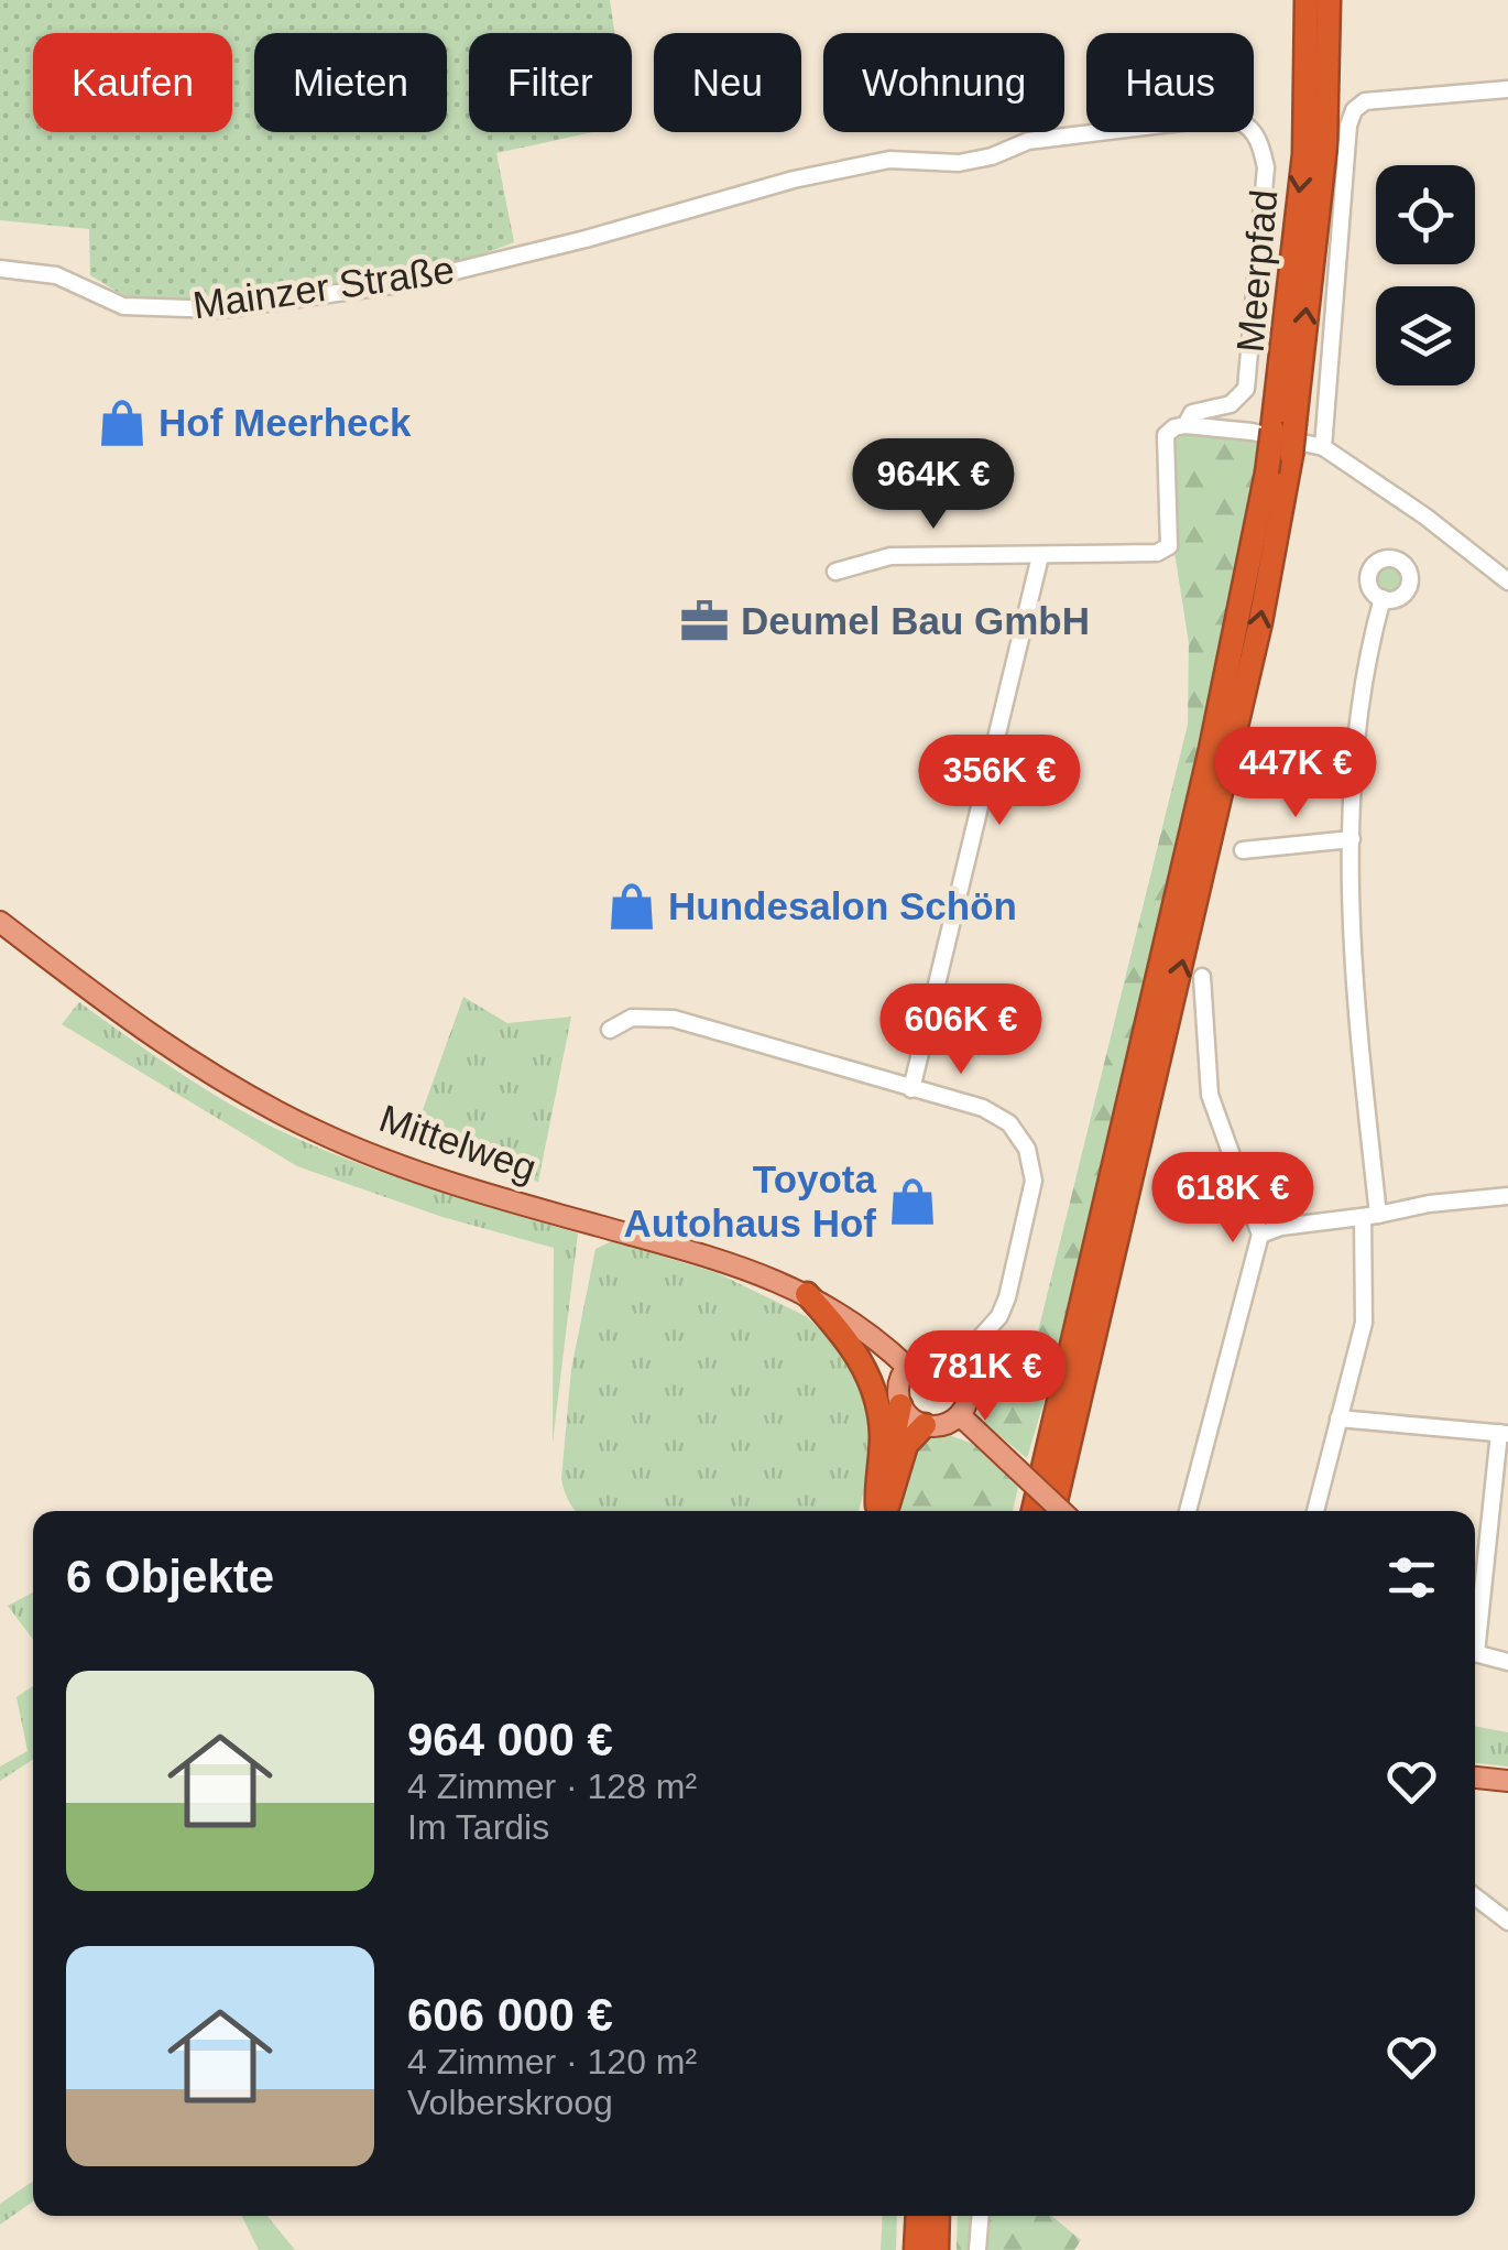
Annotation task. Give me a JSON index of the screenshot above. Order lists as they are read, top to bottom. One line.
{"streets":{"main road":["Mittelweg"],"street":["Meerpfad","Mainzer Straße"]},"crossings":[["Meerpfad","Mainzer Straße"]],"places":{"shop":["Hof Meerheck","Hundesalon Schön","Toyota Autohaus Hof"],"office":["Deumel Bau GmbH"]},"page":{"chip":["Kaufen","Mieten","Filter","Neu","Wohnung","Haus"],"price":["964K €","447K €","356K €","606K €","618K €","781K €"],"heading":"6 Objekte","list":[{"name":"964 000 €","note":"4 Zimmer · 128 m² · Im Tardis"},{"name":"606 000 €","note":"4 Zimmer · 120 m² · Volberskroog"}]}}
